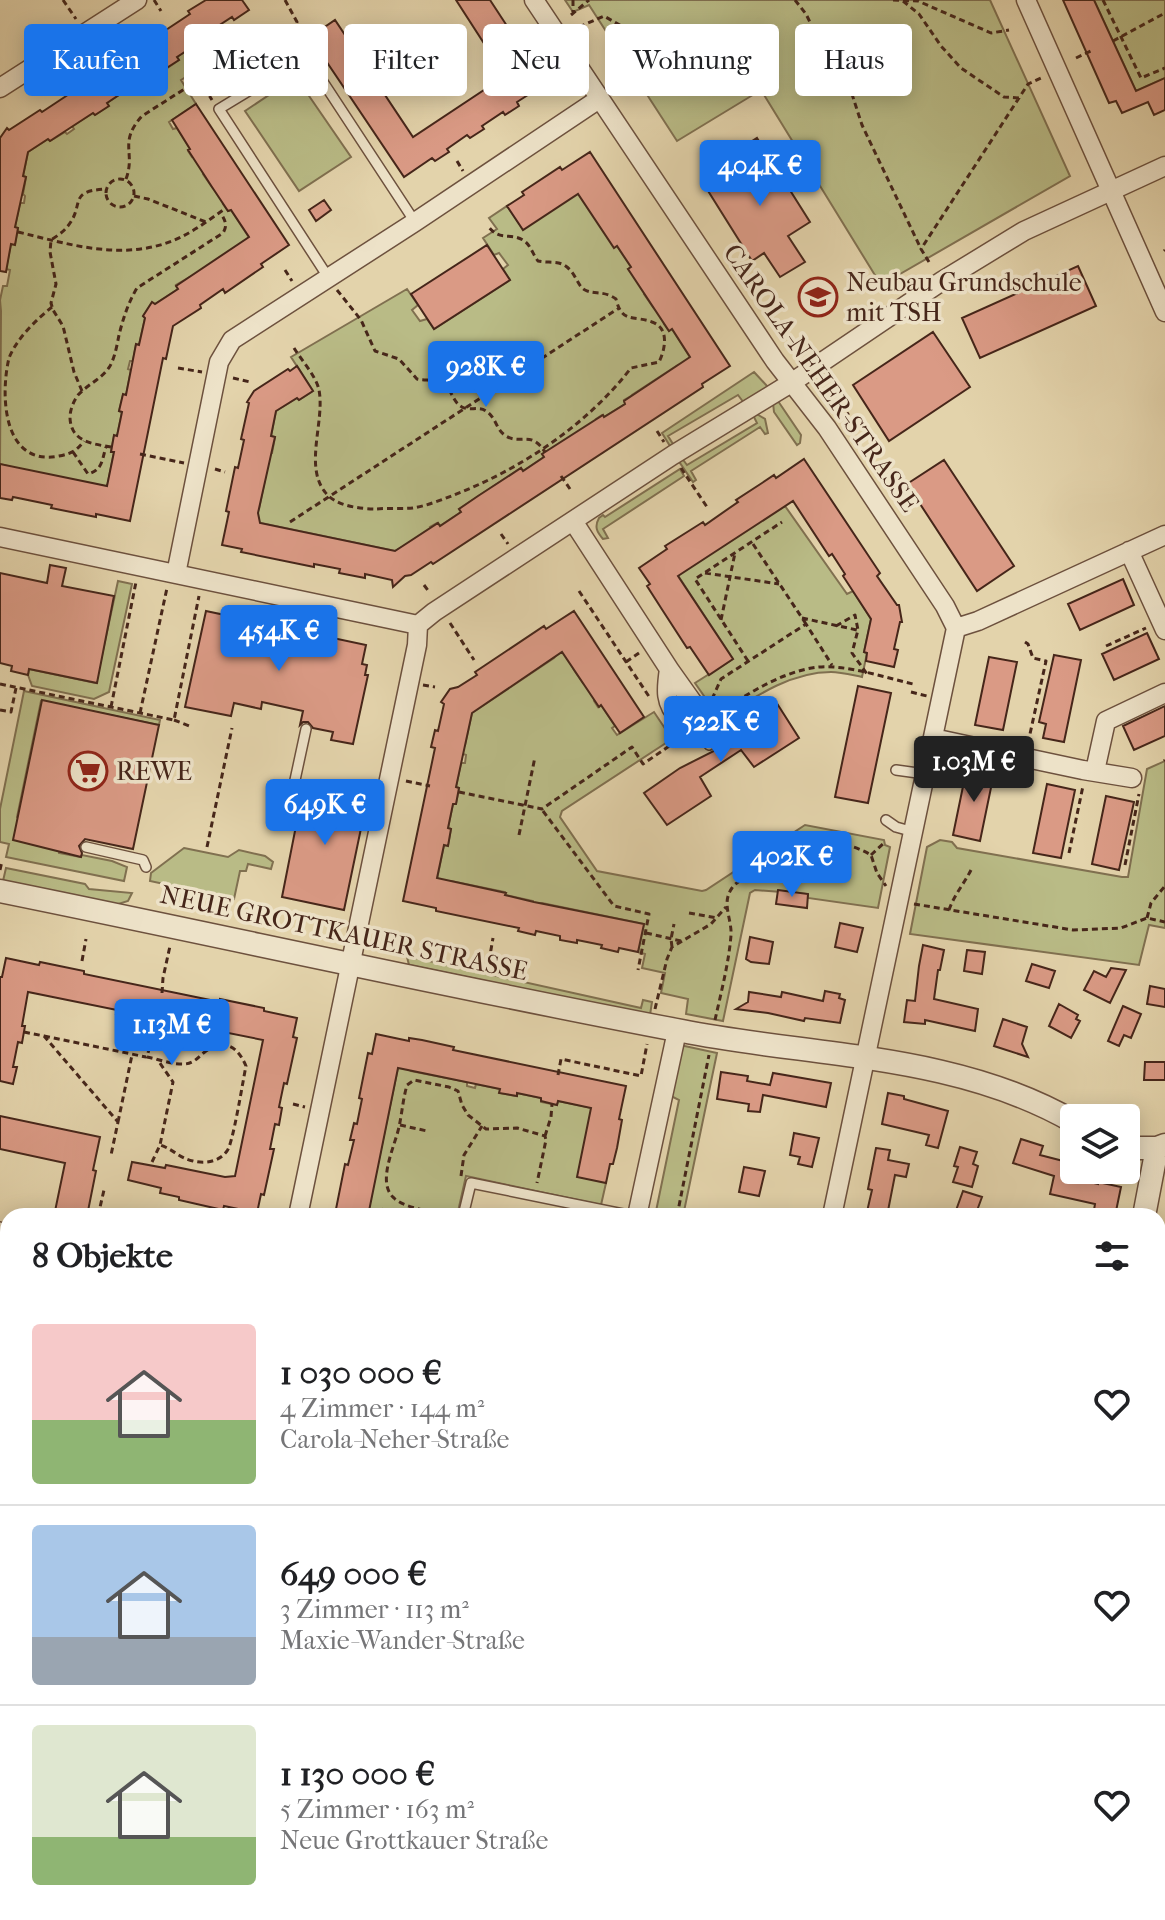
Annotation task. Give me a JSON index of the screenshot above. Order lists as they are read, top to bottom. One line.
{"streets":{"street":["CAROLA-NEHER-STRASSE","NEUE GROTTKAUER STRASSE"]},"places":{"school or university":["Neubau Grundschule mit TSH"],"supermarket":["REWE"]},"page":{"chip":["Kaufen","Mieten","Filter","Neu","Wohnung","Haus"],"price":["404K €","928K €","454K €","522K €","1.03M €","649K €","402K €","1.13M €"],"heading":"8 Objekte","list":[{"name":"1 030 000 €","note":"4 Zimmer · 144 m² · Carola-Neher-Straße"},{"name":"649 000 €","note":"3 Zimmer · 113 m² · Maxie-Wander-Straße"},{"name":"1 130 000 €","note":"5 Zimmer · 163 m² · Neue Grottkauer Straße"}]}}
